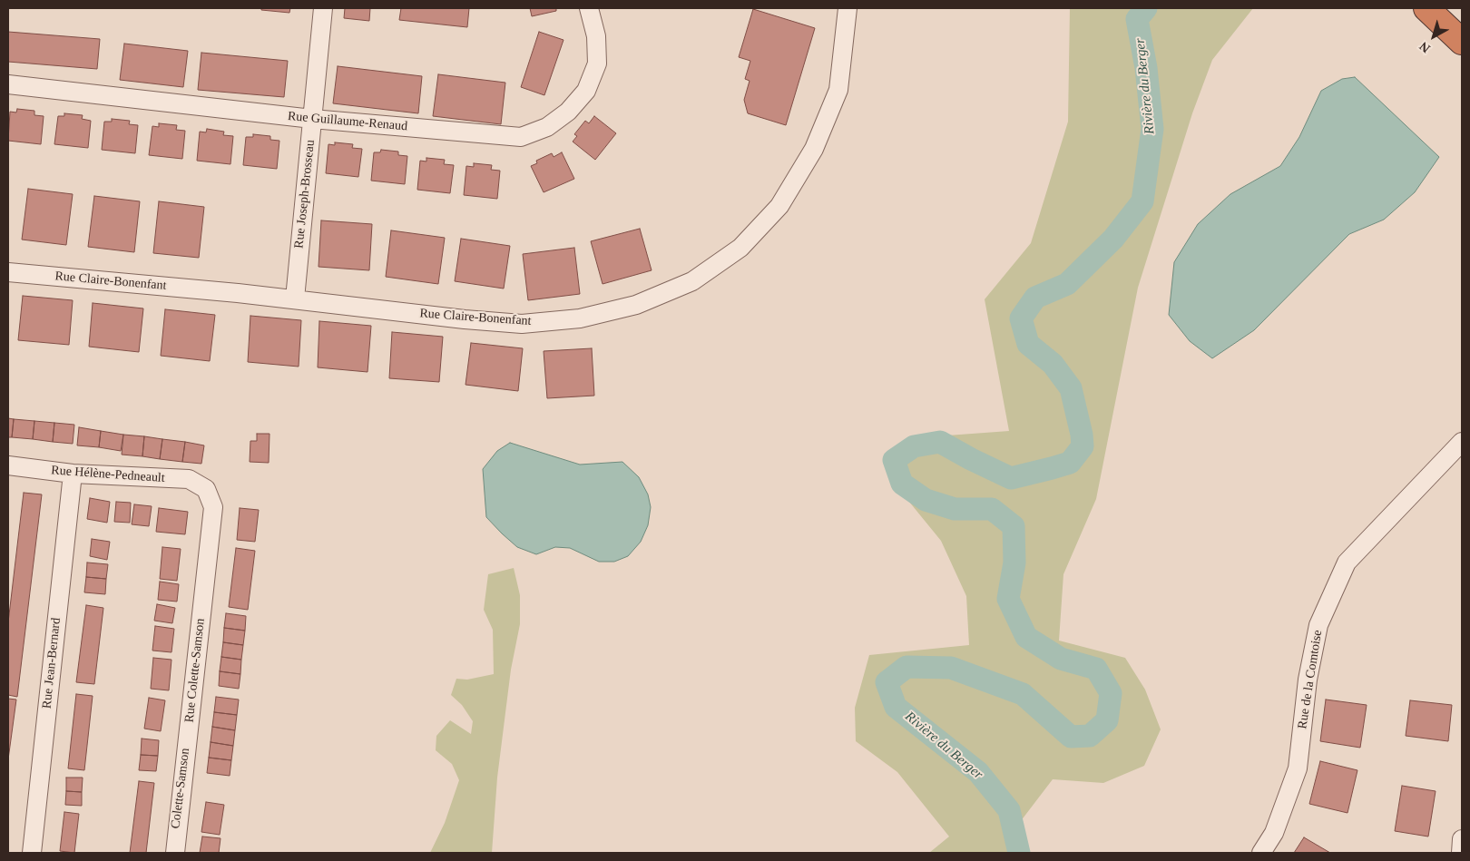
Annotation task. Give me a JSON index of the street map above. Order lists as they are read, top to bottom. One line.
{"streets":{"street":["Rue Guillaume-Renaud","Rue Joseph-Brosseau","Rue Claire-Bonenfant","Rue Hélène-Pedneault","Rue Jean-Bernard","Rue Colette-Samson","Rue de la Comtoise"]},"crossings":[["Rue Guillaume-Renaud","Rue Joseph-Brosseau"],["Rue Joseph-Brosseau","Rue Claire-Bonenfant"],["Rue Hélène-Pedneault","Rue Jean-Bernard"],["Rue Hélène-Pedneault","Rue Colette-Samson"]],"water":["Rivière du Berger"],"north":"bottom left"}
